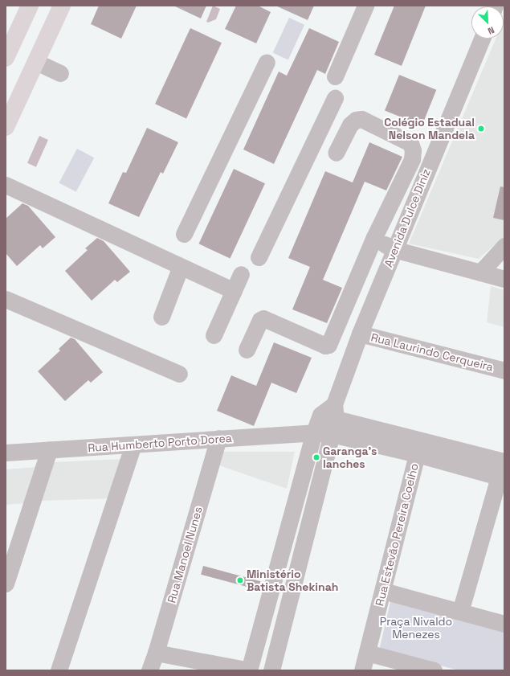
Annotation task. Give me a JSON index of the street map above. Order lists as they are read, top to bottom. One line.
{"streets":{"street":["Avenida Dulce Diniz","Rua Laurindo Cerqueira","Rua Humberto Porto Dorea","Rua Estevão Pereira Coelho","Rua Manoel Nunes"]},"crossings":[["Avenida Dulce Diniz","Rua Laurindo Cerqueira"],["Avenida Dulce Diniz","Rua Humberto Porto Dorea"],["Rua Humberto Porto Dorea","Rua Manoel Nunes"]],"parks":["Praça Nivaldo Menezes"],"places":["Colégio Estadual Nelson Mandela","Garanga's lanches","Ministério Batista Shekinah"],"north":"bottom right"}
